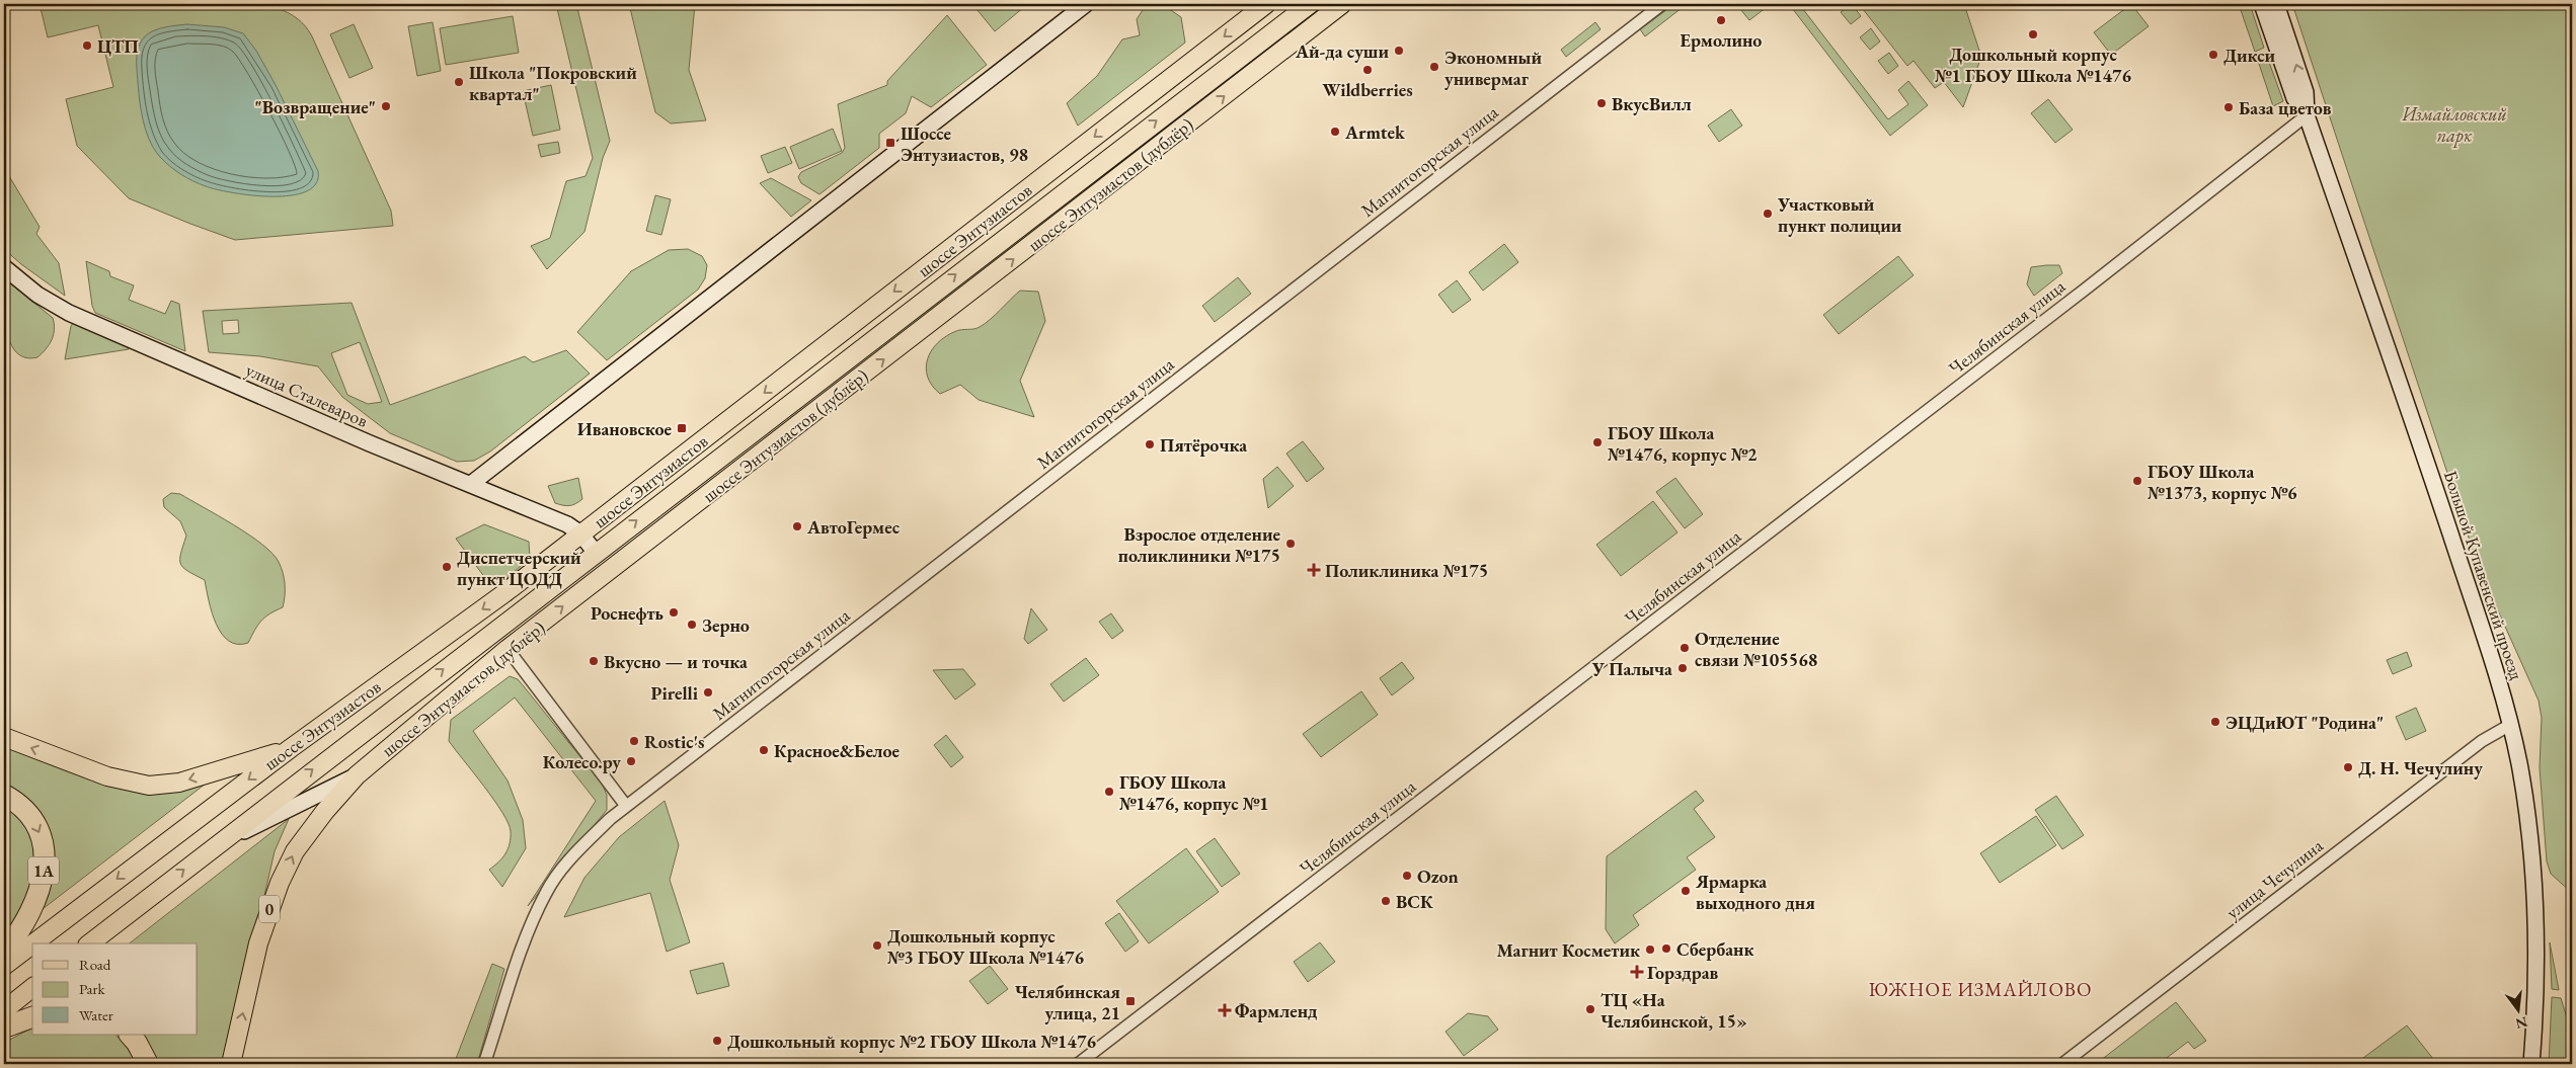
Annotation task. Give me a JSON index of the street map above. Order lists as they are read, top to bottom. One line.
{"streets":{"highway":["1A"],"main road":["шоссе Энтузиастов (дублёр)","шоссе Энтузиастов","улица Сталеваров","Большой Купавенский проезд","0"],"street":["Магнитогорская улица","Челябинская улица","улица Чечулина"]},"crossings":[["шоссе Энтузиастов (дублёр)","шоссе Энтузиастов"],["шоссе Энтузиастов (дублёр)","0"],["шоссе Энтузиастов","улица Сталеваров"],["Челябинская улица","Большой Купавенский проезд"],["Большой Купавенский проезд","улица Чечулина"]],"districts":["ЮЖНОЕ ИЗМАЙЛОВО"],"parks":["Измайловский парк"],"places":{"other":["Ермолино","Дошкольный корпус №1 ГБОУ Школа №1476","ЦТП","Ай-да суши","Дикси","Экономный универмаг","Wildberries","Школа \"Покровский квартал\"","ВкусВилл","\"Возвращение\"","База цветов","Armtek","Участковый пункт полиции","ГБОУ Школа №1476, корпус №2","Пятёрочка","ГБОУ Школа №1373, корпус №6","АвтоГермес","Взрослое отделение поликлиники №175","Диспетчерский пункт ЦОДД","Роснефть","Зерно","Отделение связи №105568","Вкусно — и точка","У Палыча","Pirelli","ЭЦДиЮТ \"Родина\"","Rostic's","Красное&Белое","Колесо.ру","Д. Н. Чечулину","ГБОУ Школа №1476, корпус №1","Ozon","Ярмарка выходного дня","ВСК","Дошкольный корпус №3 ГБОУ Школа №1476","Сбербанк","Магнит Косметик","ТЦ «На Челябинской, 15»","Дошкольный корпус №2 ГБОУ Школа №1476"],"transit":["Шоссе Энтузиастов, 98","Ивановское","Челябинская улица, 21"],"health":["Поликлиника №175","Горздрав","Фармленд"]},"legend":["Road","Park","Water"],"north":"bottom"}
